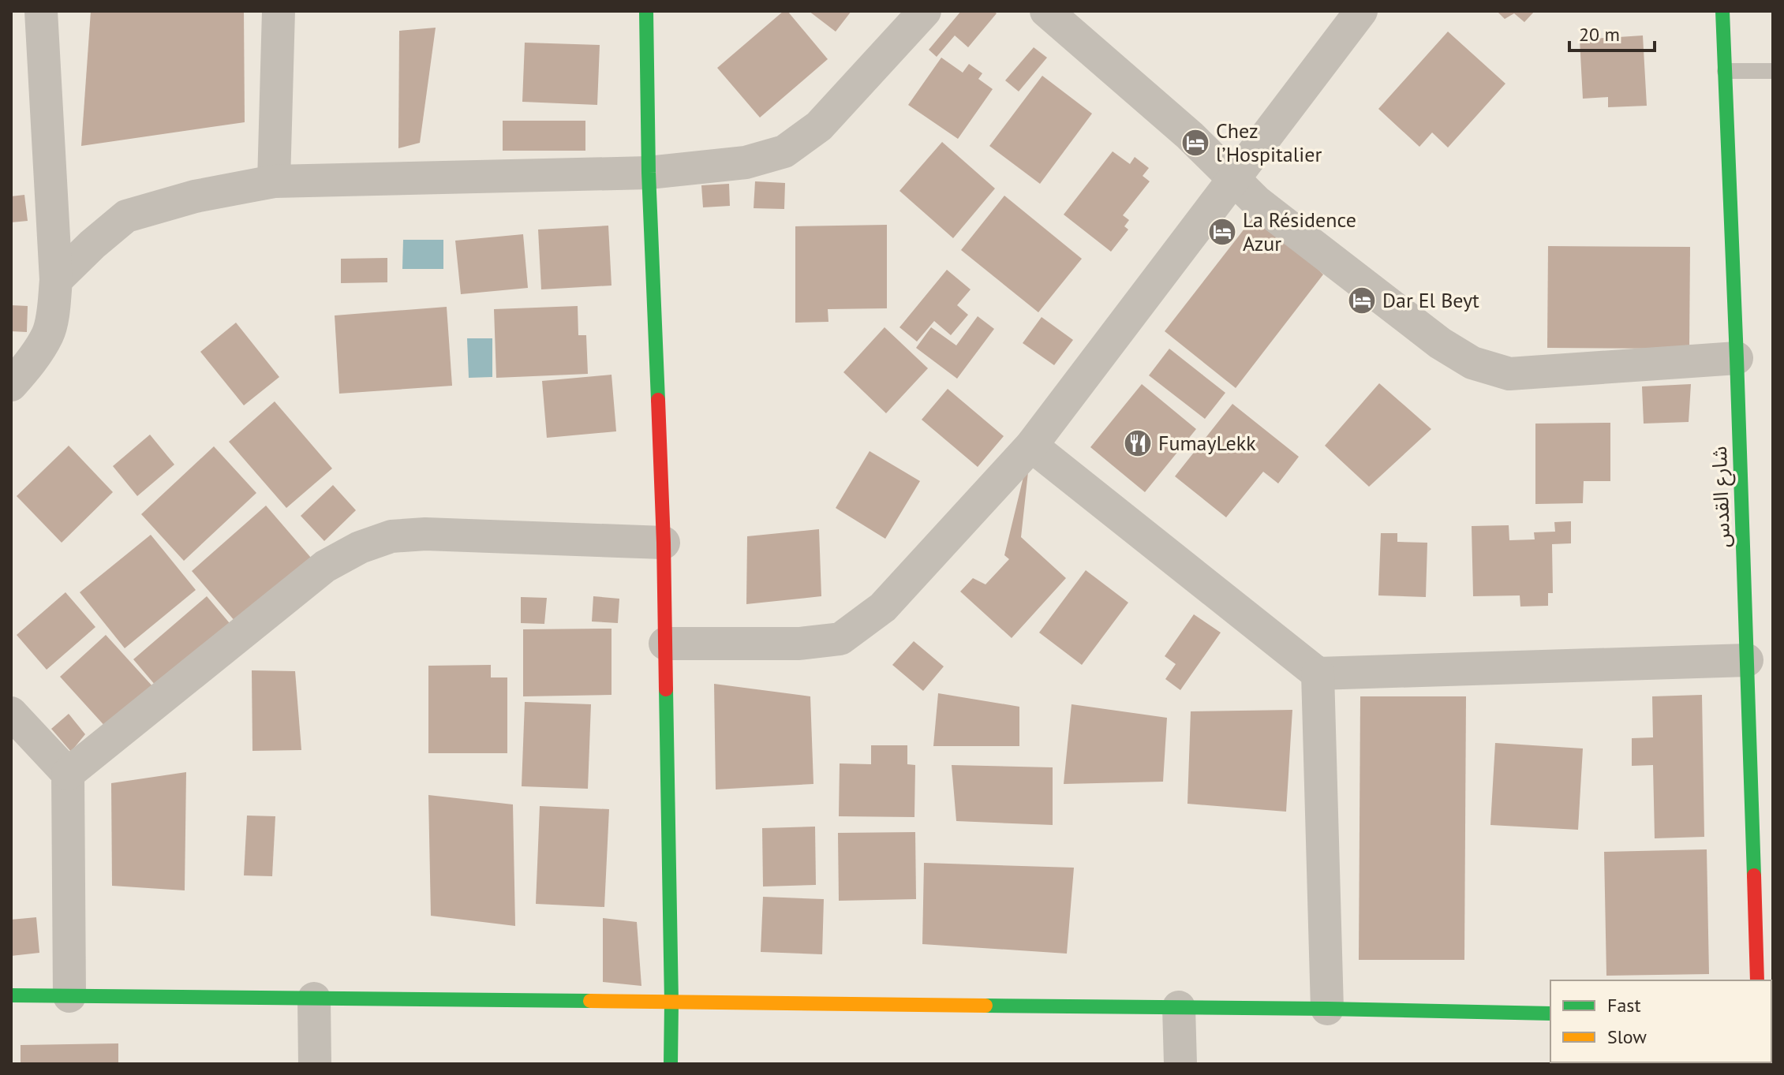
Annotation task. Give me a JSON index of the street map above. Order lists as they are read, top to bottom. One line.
{"streets":{"street":["شارع القدس"]},"places":{"hotel":["Chez l’Hospitalier","La Résidence Azur","Dar El Beyt"],"restaurant":["FumayLekk"]},"legend":["Fast","Slow"],"scale_bar":"20 m"}
